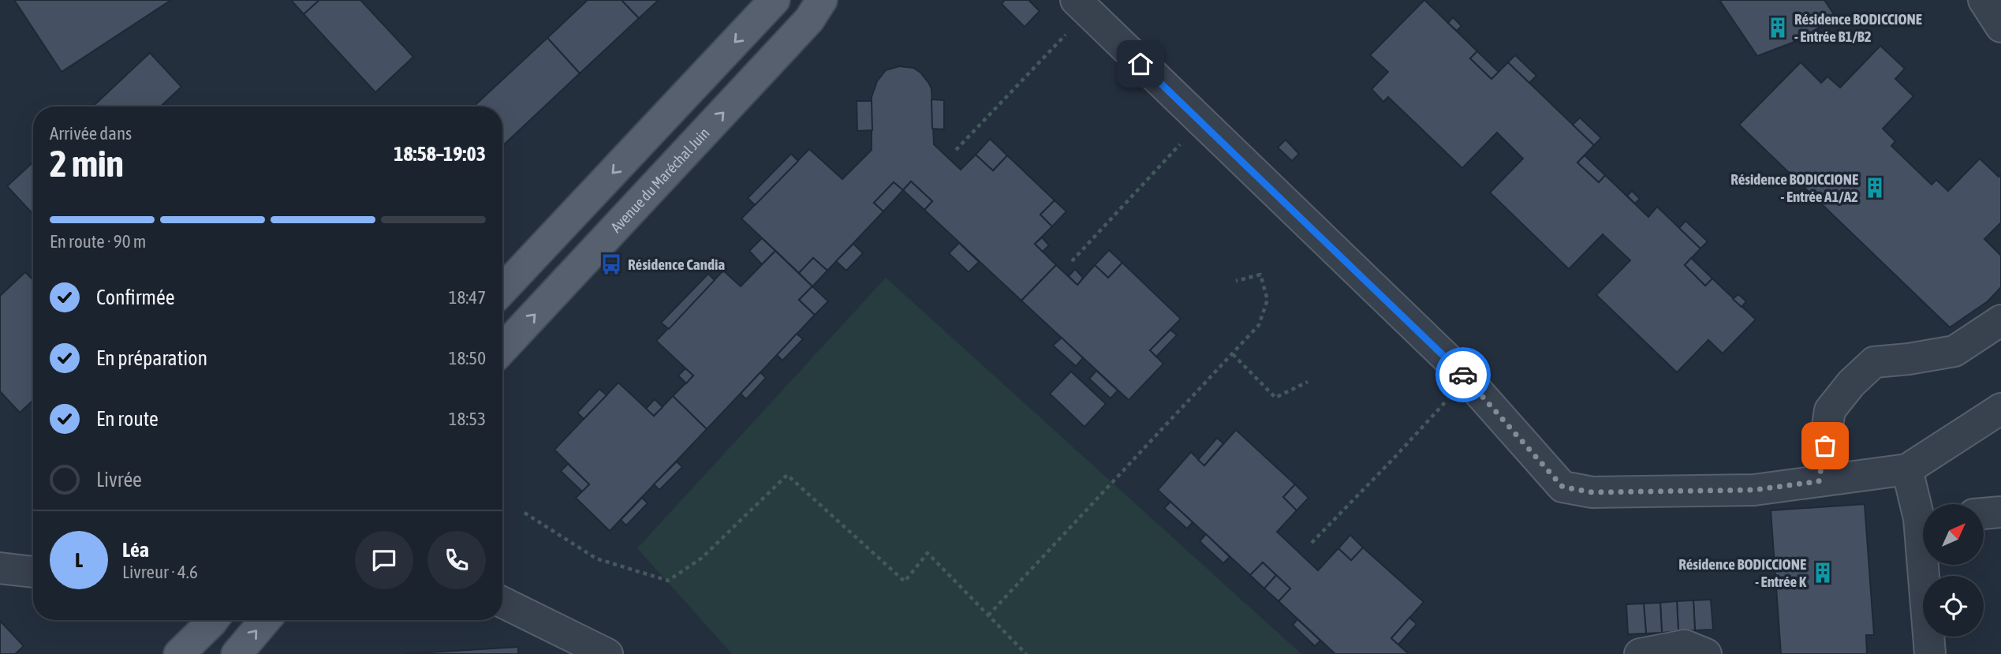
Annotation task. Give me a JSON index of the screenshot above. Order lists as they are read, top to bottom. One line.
{"streets":{"main road":["Avenue du Maréchal Juin"]},"places":{"building":["Résidence BODICCIONE - Entrée B1/B2","Résidence BODICCIONE - Entrée A1/A2","Résidence BODICCIONE - Entrée K"],"bus stop":["Résidence Candia"]},"north":"top right","page":{"heading":["2 min","Arrivée dans","18:58–19:03"],"panel":["Léa","Livreur · 4.6"],"bar":"En route · 90 m","list":[["Confirmée","18:47"],["En préparation","18:50"],["En route","18:53"],"Livrée"],"round":"L"}}
